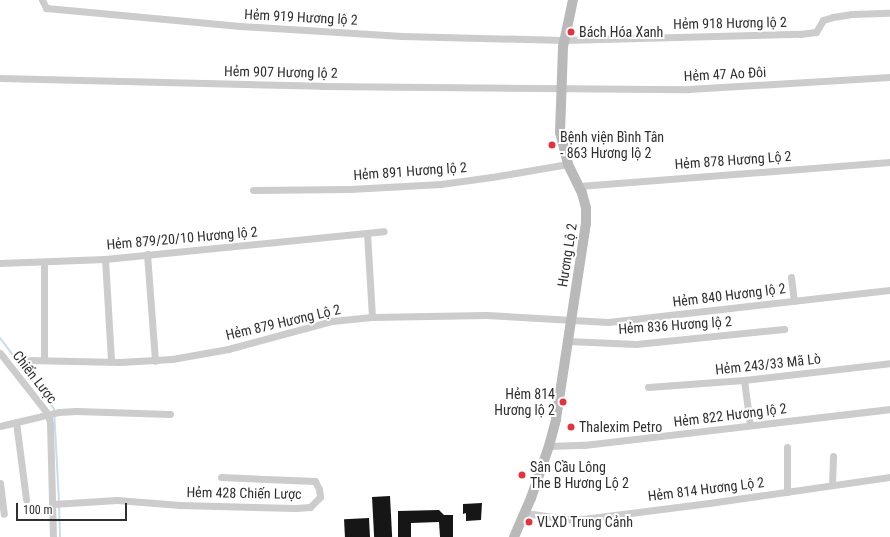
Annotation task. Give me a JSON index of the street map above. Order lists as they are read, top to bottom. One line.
{"streets":{"main road":["Hương Lộ 2"],"street":["Hẻm 919 Hương lộ 2","Hẻm 918 Hương lộ 2","Hẻm 907 Hương lộ 2","Hẻm 47 Ao Đôi","Hẻm 878 Hương Lộ 2","Hẻm 891 Hương lộ 2","Hẻm 879/20/10 Hương lộ 2","Hẻm 840 Hương lộ 2","Hẻm 879 Hương Lộ 2","Hẻm 836 Hương lộ 2","Hẻm 243/33 Mã Lò","Chiến Lược","Hẻm 822 Hương lộ 2","Hẻm 814 Hương Lộ 2","Hẻm 428 Chiến Lược"]},"crossings":[["Hẻm 919 Hương lộ 2","Hẻm 918 Hương lộ 2"],["Hẻm 919 Hương lộ 2","Hương Lộ 2"],["Hẻm 918 Hương lộ 2","Hương Lộ 2"],["Hẻm 907 Hương lộ 2","Hẻm 47 Ao Đôi"],["Hẻm 907 Hương lộ 2","Hương Lộ 2"],["Hẻm 47 Ao Đôi","Hương Lộ 2"],["Hẻm 878 Hương Lộ 2","Hương Lộ 2"],["Hẻm 891 Hương lộ 2","Hương Lộ 2"],["Hương Lộ 2","Hẻm 840 Hương lộ 2"],["Hương Lộ 2","Hẻm 879 Hương Lộ 2"],["Hương Lộ 2","Hẻm 836 Hương lộ 2"],["Hương Lộ 2","Hẻm 822 Hương lộ 2"],["Hương Lộ 2","Hẻm 814 Hương Lộ 2"],["Hẻm 840 Hương lộ 2","Hẻm 879 Hương Lộ 2"],["Chiến Lược","Hẻm 428 Chiến Lược"]],"places":["Bách Hóa Xanh","Bệnh viện Bình Tân - 863 Hương lộ 2","Hẻm 814 Hương lộ 2","Thalexim Petro","Sân Cầu Lông The B Hương Lộ 2","VLXD Trung Cảnh"],"scale_bar":"100 m"}
